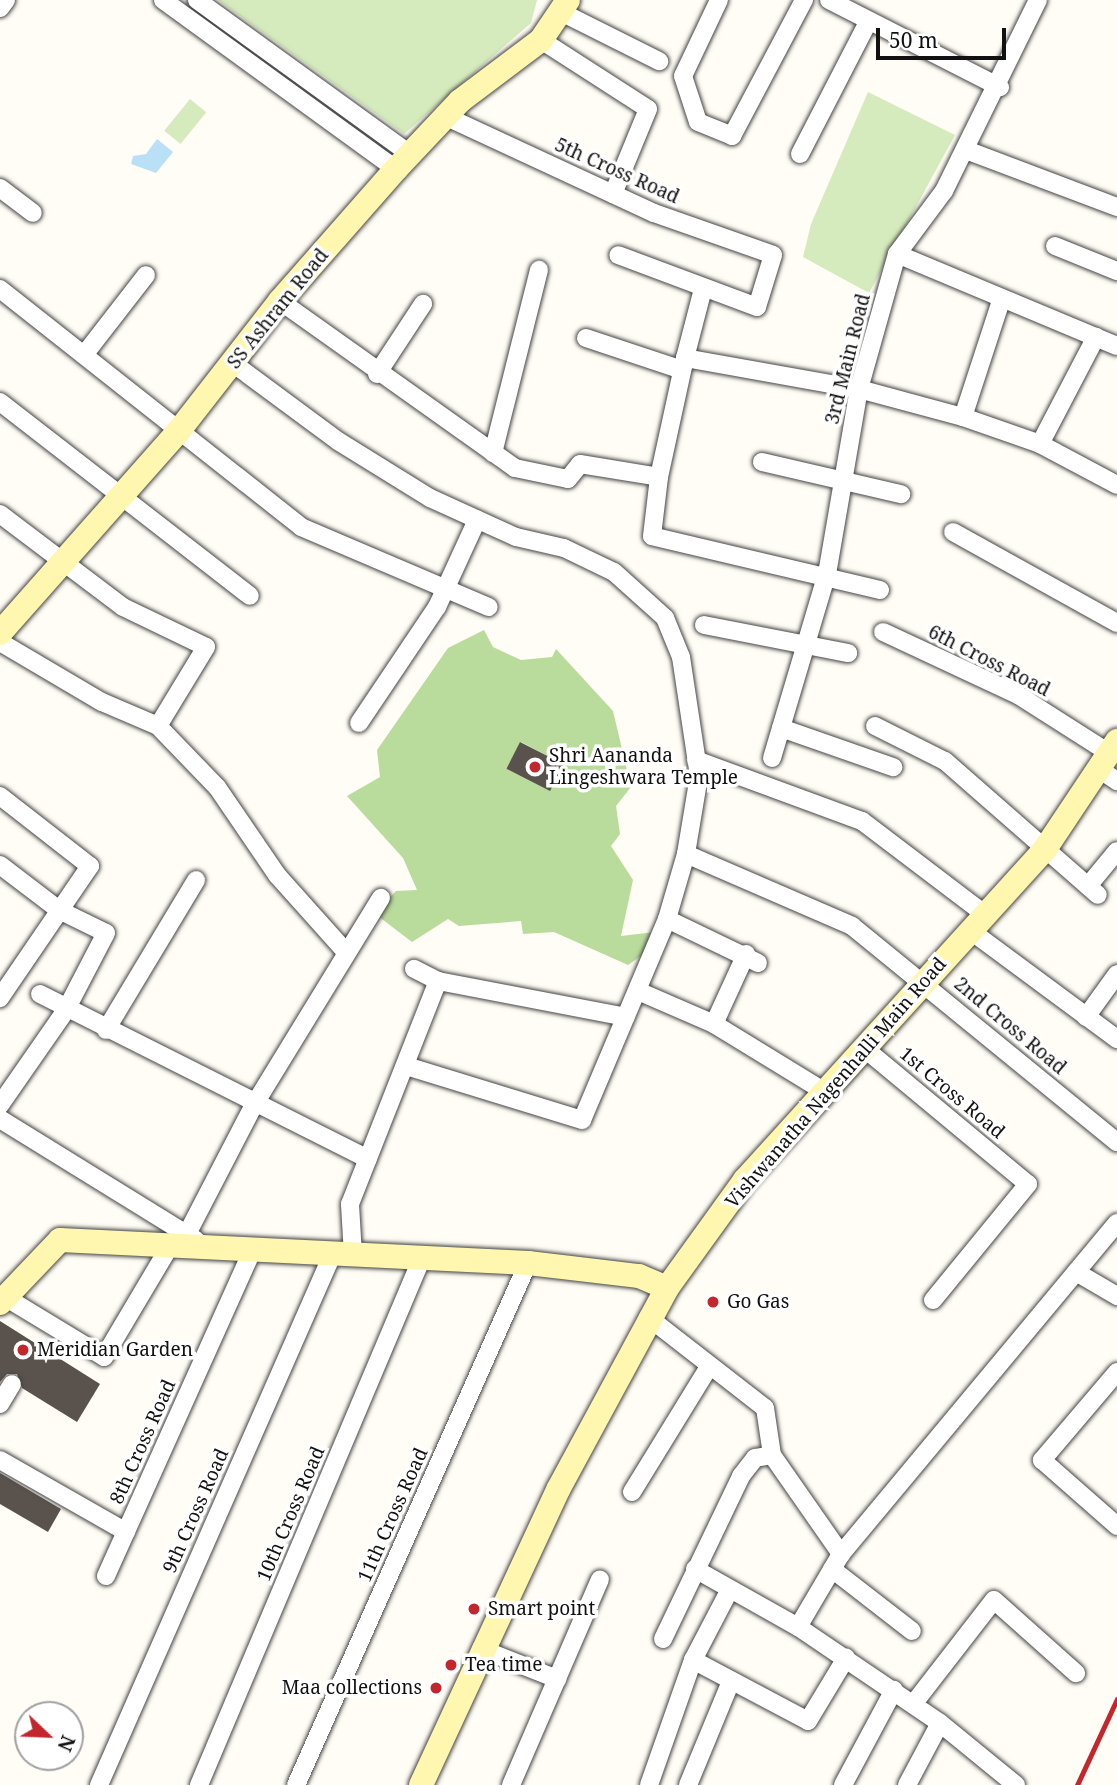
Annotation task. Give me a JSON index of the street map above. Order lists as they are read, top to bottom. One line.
{"streets":{"street":["5th Cross Road","SS Ashram Road","3rd Main Road","6th Cross Road","2nd Cross Road","Vishwanatha Nagenhalli Main Road","1st Cross Road","8th Cross Road","9th Cross Road","10th Cross Road","11th Cross Road"]},"crossings":[["5th Cross Road","SS Ashram Road"],["6th Cross Road","Vishwanatha Nagenhalli Main Road"],["2nd Cross Road","Vishwanatha Nagenhalli Main Road"],["Vishwanatha Nagenhalli Main Road","1st Cross Road"]],"places":["Shri Aananda Lingeshwara Temple","Go Gas","Meridian Garden","Smart point","Tea time","Maa collections"],"scale_bar":"50 m","north":"bottom right"}
